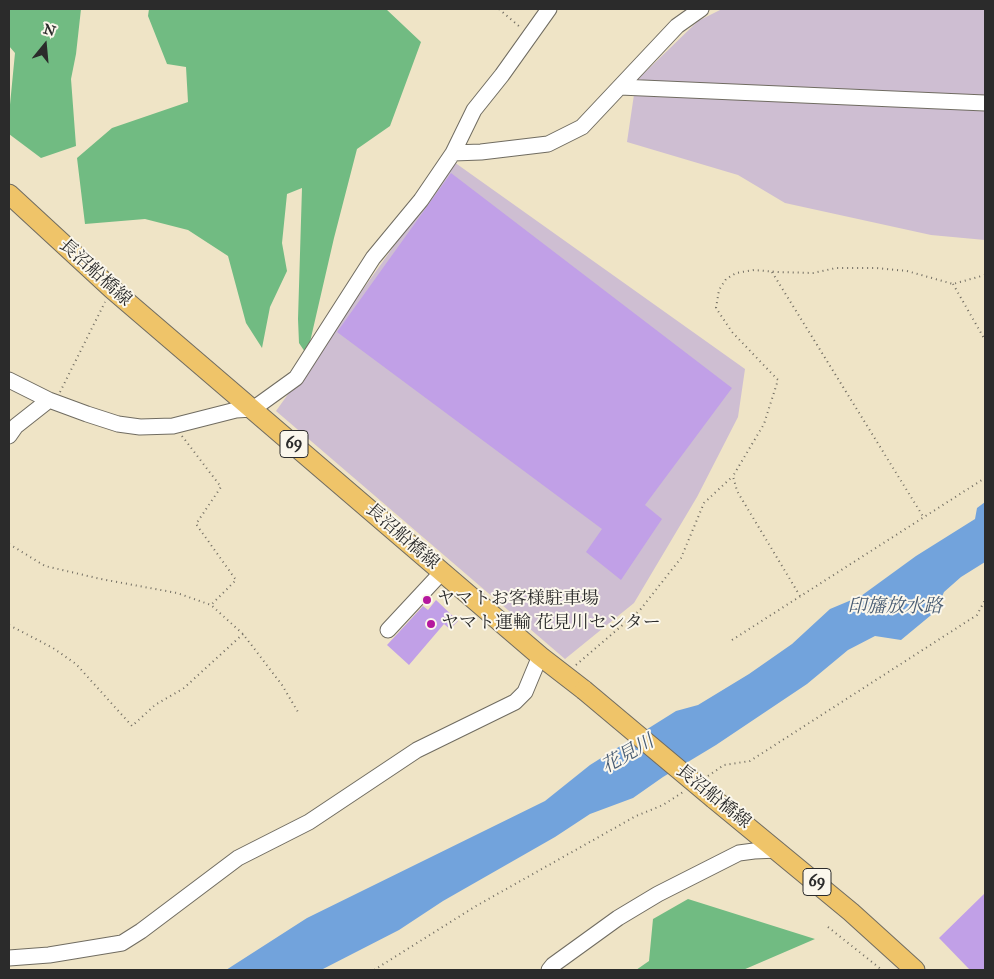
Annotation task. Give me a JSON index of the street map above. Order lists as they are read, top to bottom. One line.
{"streets":{"main road":["長沼船橋線","69"]},"water":["印旛放水路","花見川"],"places":["ヤマトお客様駐車場","ヤマト運輸 花見川センター"],"north":"top"}
